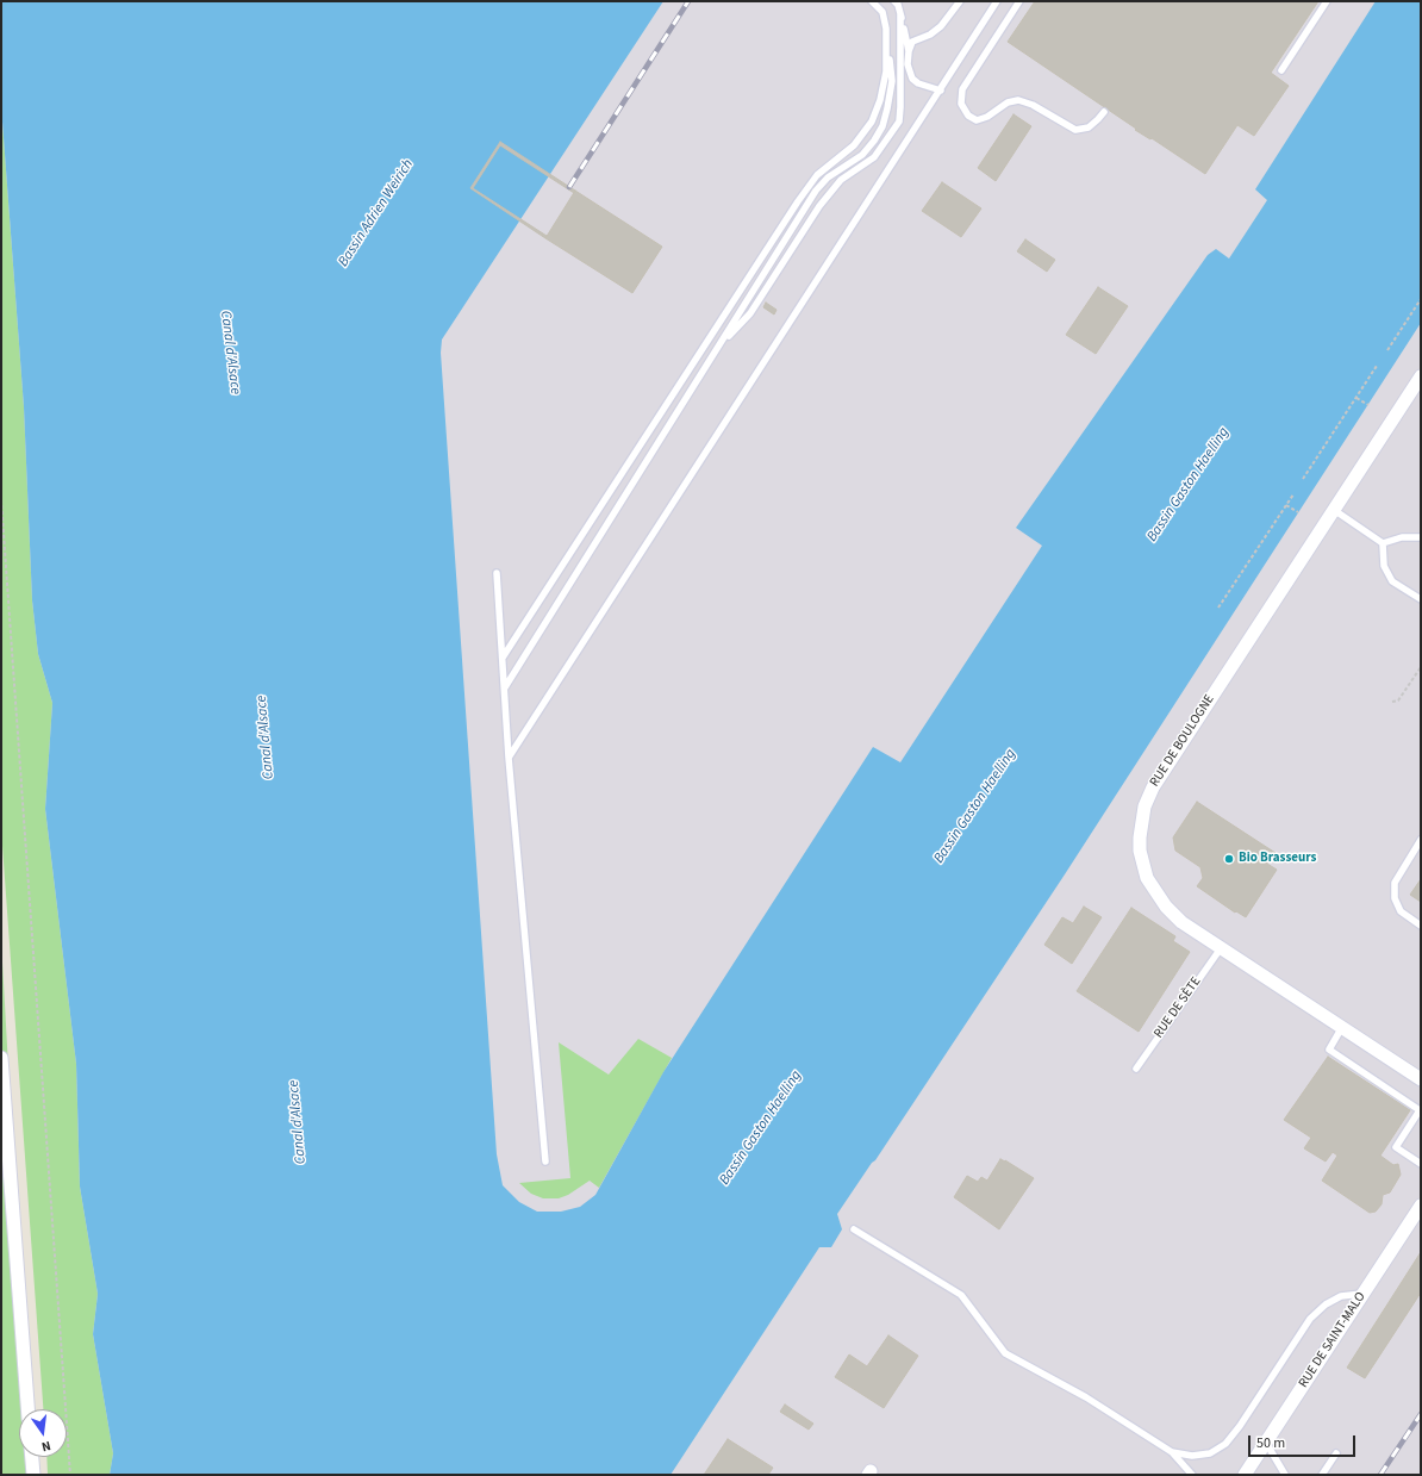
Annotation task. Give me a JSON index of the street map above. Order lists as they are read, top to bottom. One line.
{"streets":{"street":["RUE DE BOULOGNE","RUE DE SAINT-MALO"],"lane":["RUE DE SÈTE"]},"crossings":[["RUE DE BOULOGNE","RUE DE SÈTE"]],"water":["Bassin Adrien Weirich","Canal d'Alsace","Bassin Gaston Haelling"],"places":["Bio Brasseurs"],"scale_bar":"50 m","north":"bottom"}
